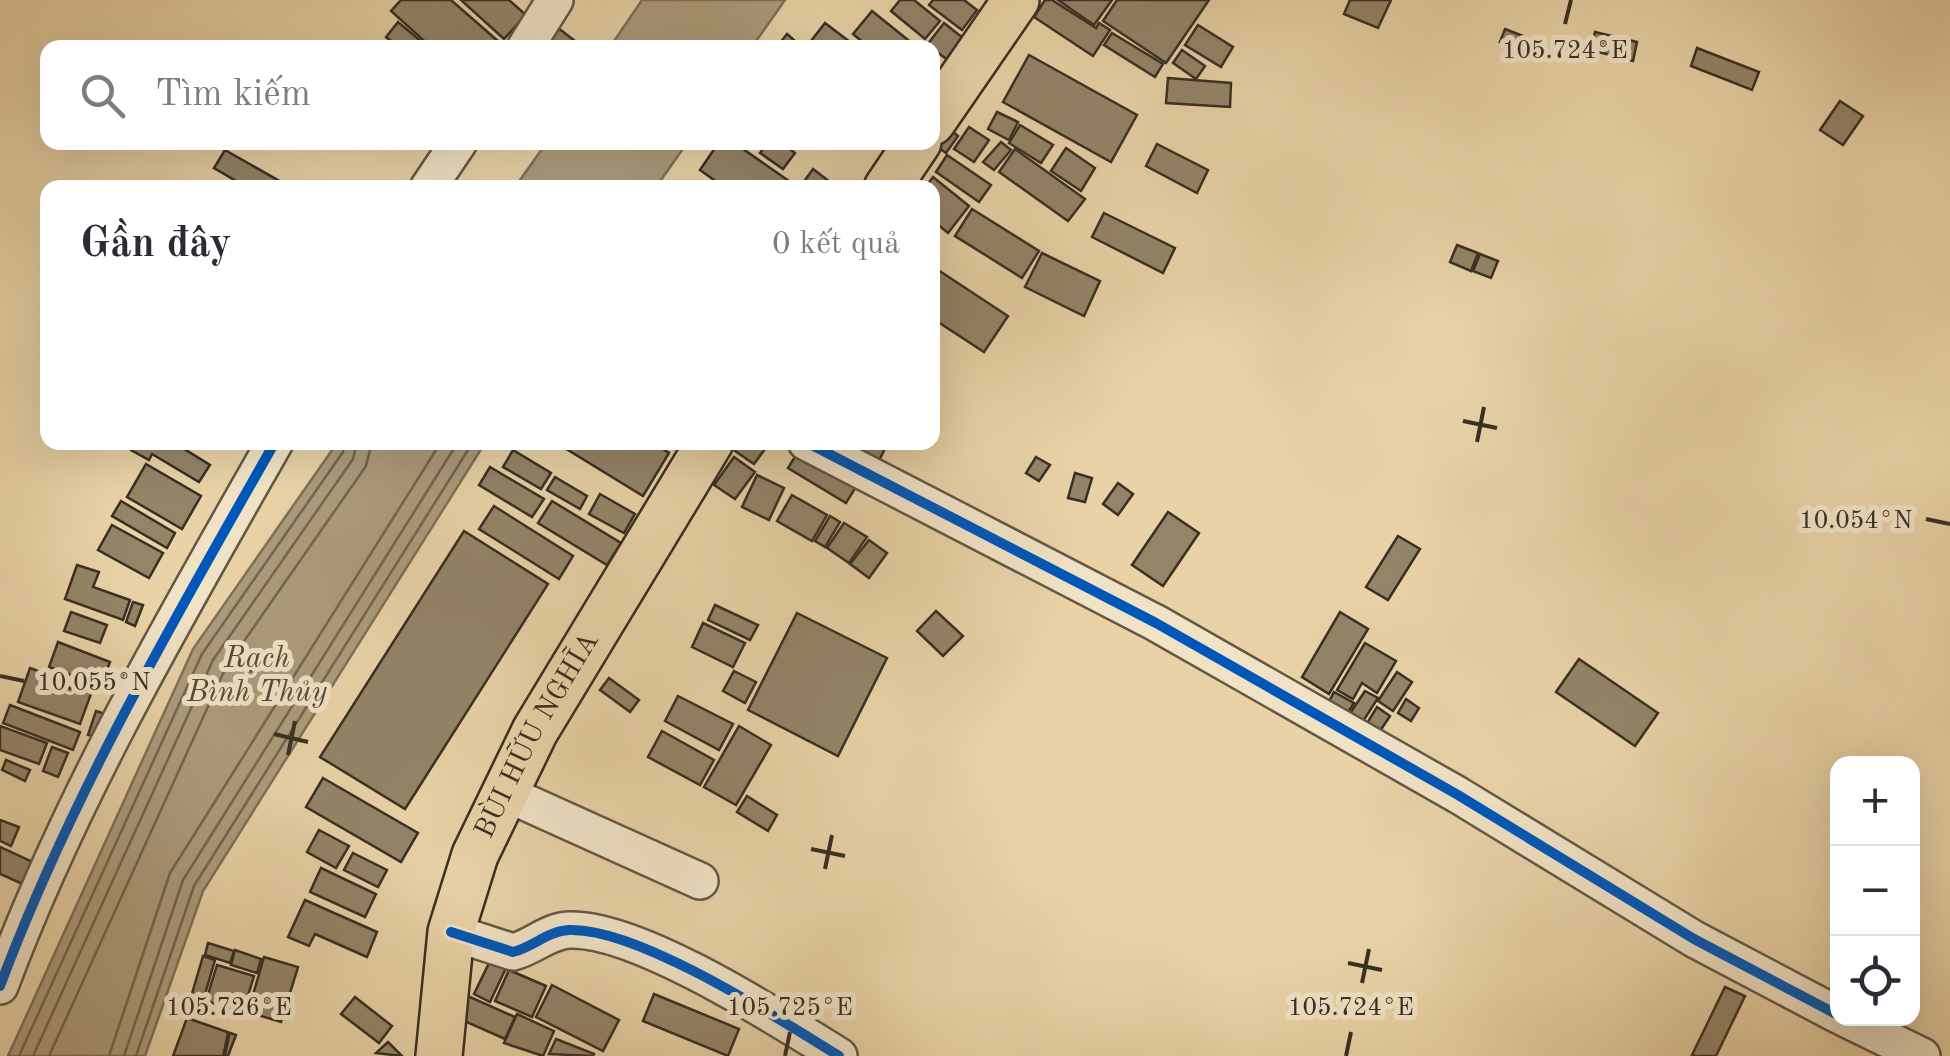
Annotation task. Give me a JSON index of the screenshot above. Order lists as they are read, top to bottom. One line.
{"streets":{"main road":["BÙI HỮU NGHĨA"]},"water":["Rạch Bình Thủy"],"page":{"search":"Tìm kiếm","heading":["Gần đây","0 kết quả"],"map_buttons":["+","−"]},"coordinates":["105.724°E","10.054°N","10.055°N","105.726°E","105.725°E"]}
